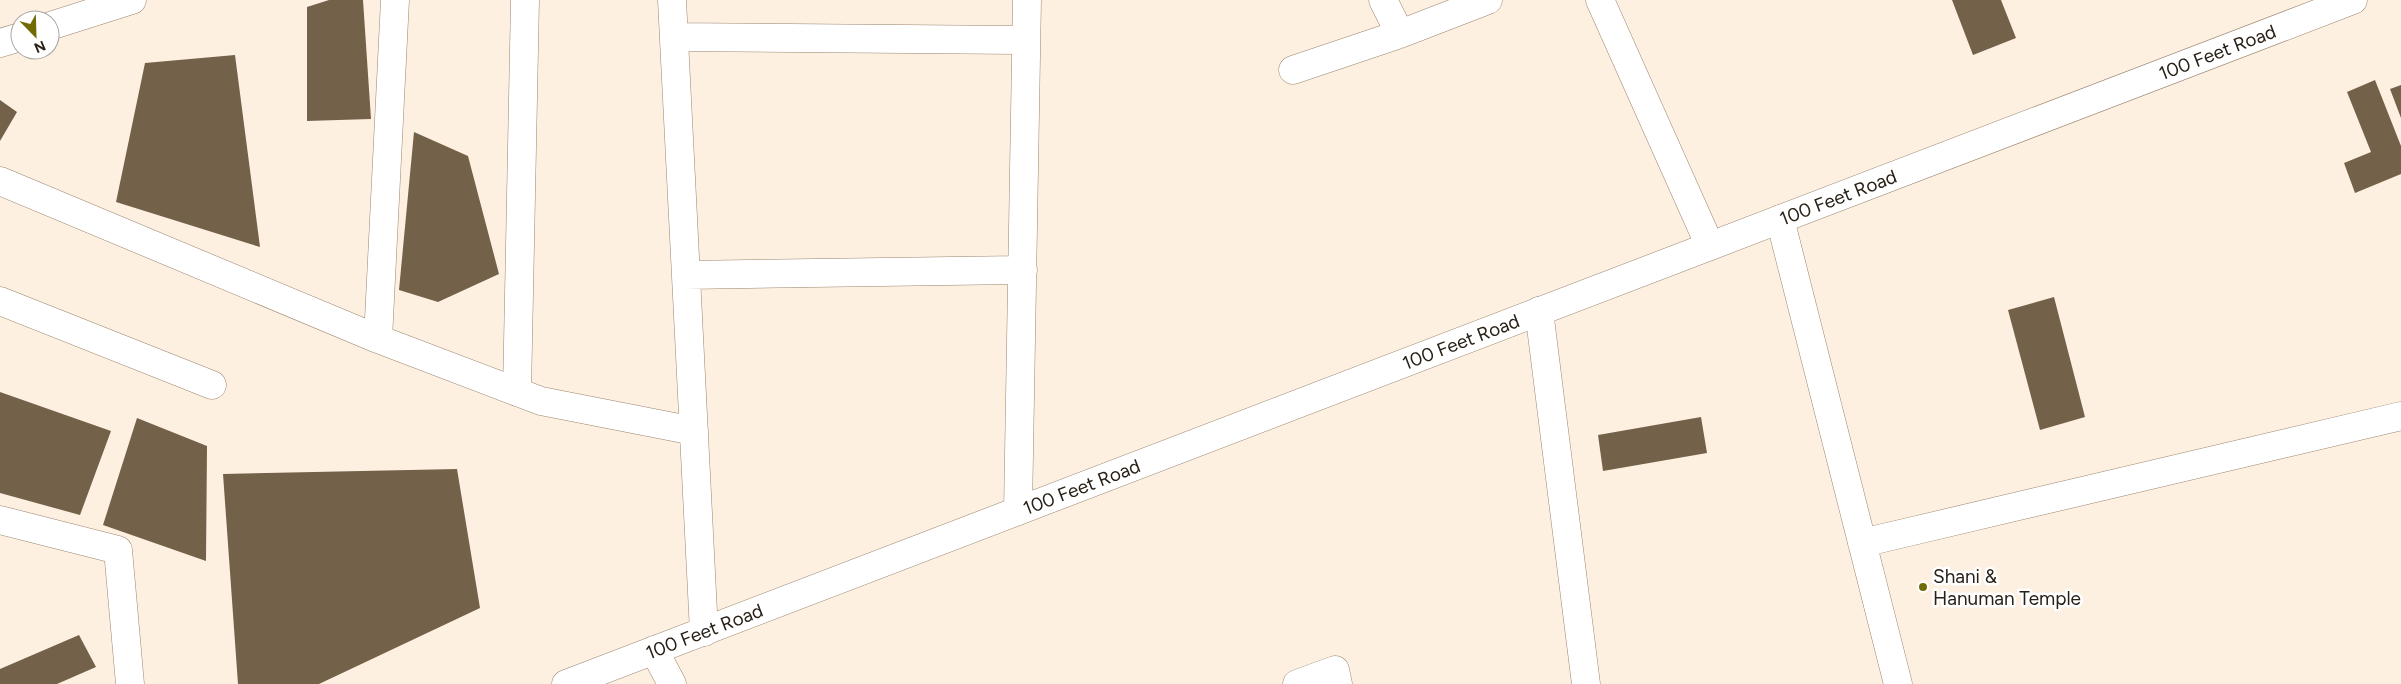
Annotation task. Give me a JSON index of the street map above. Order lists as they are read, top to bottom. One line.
{"streets":{"street":["100 Feet Road"]},"places":["Shani & Hanuman Temple"],"north":"bottom right"}
